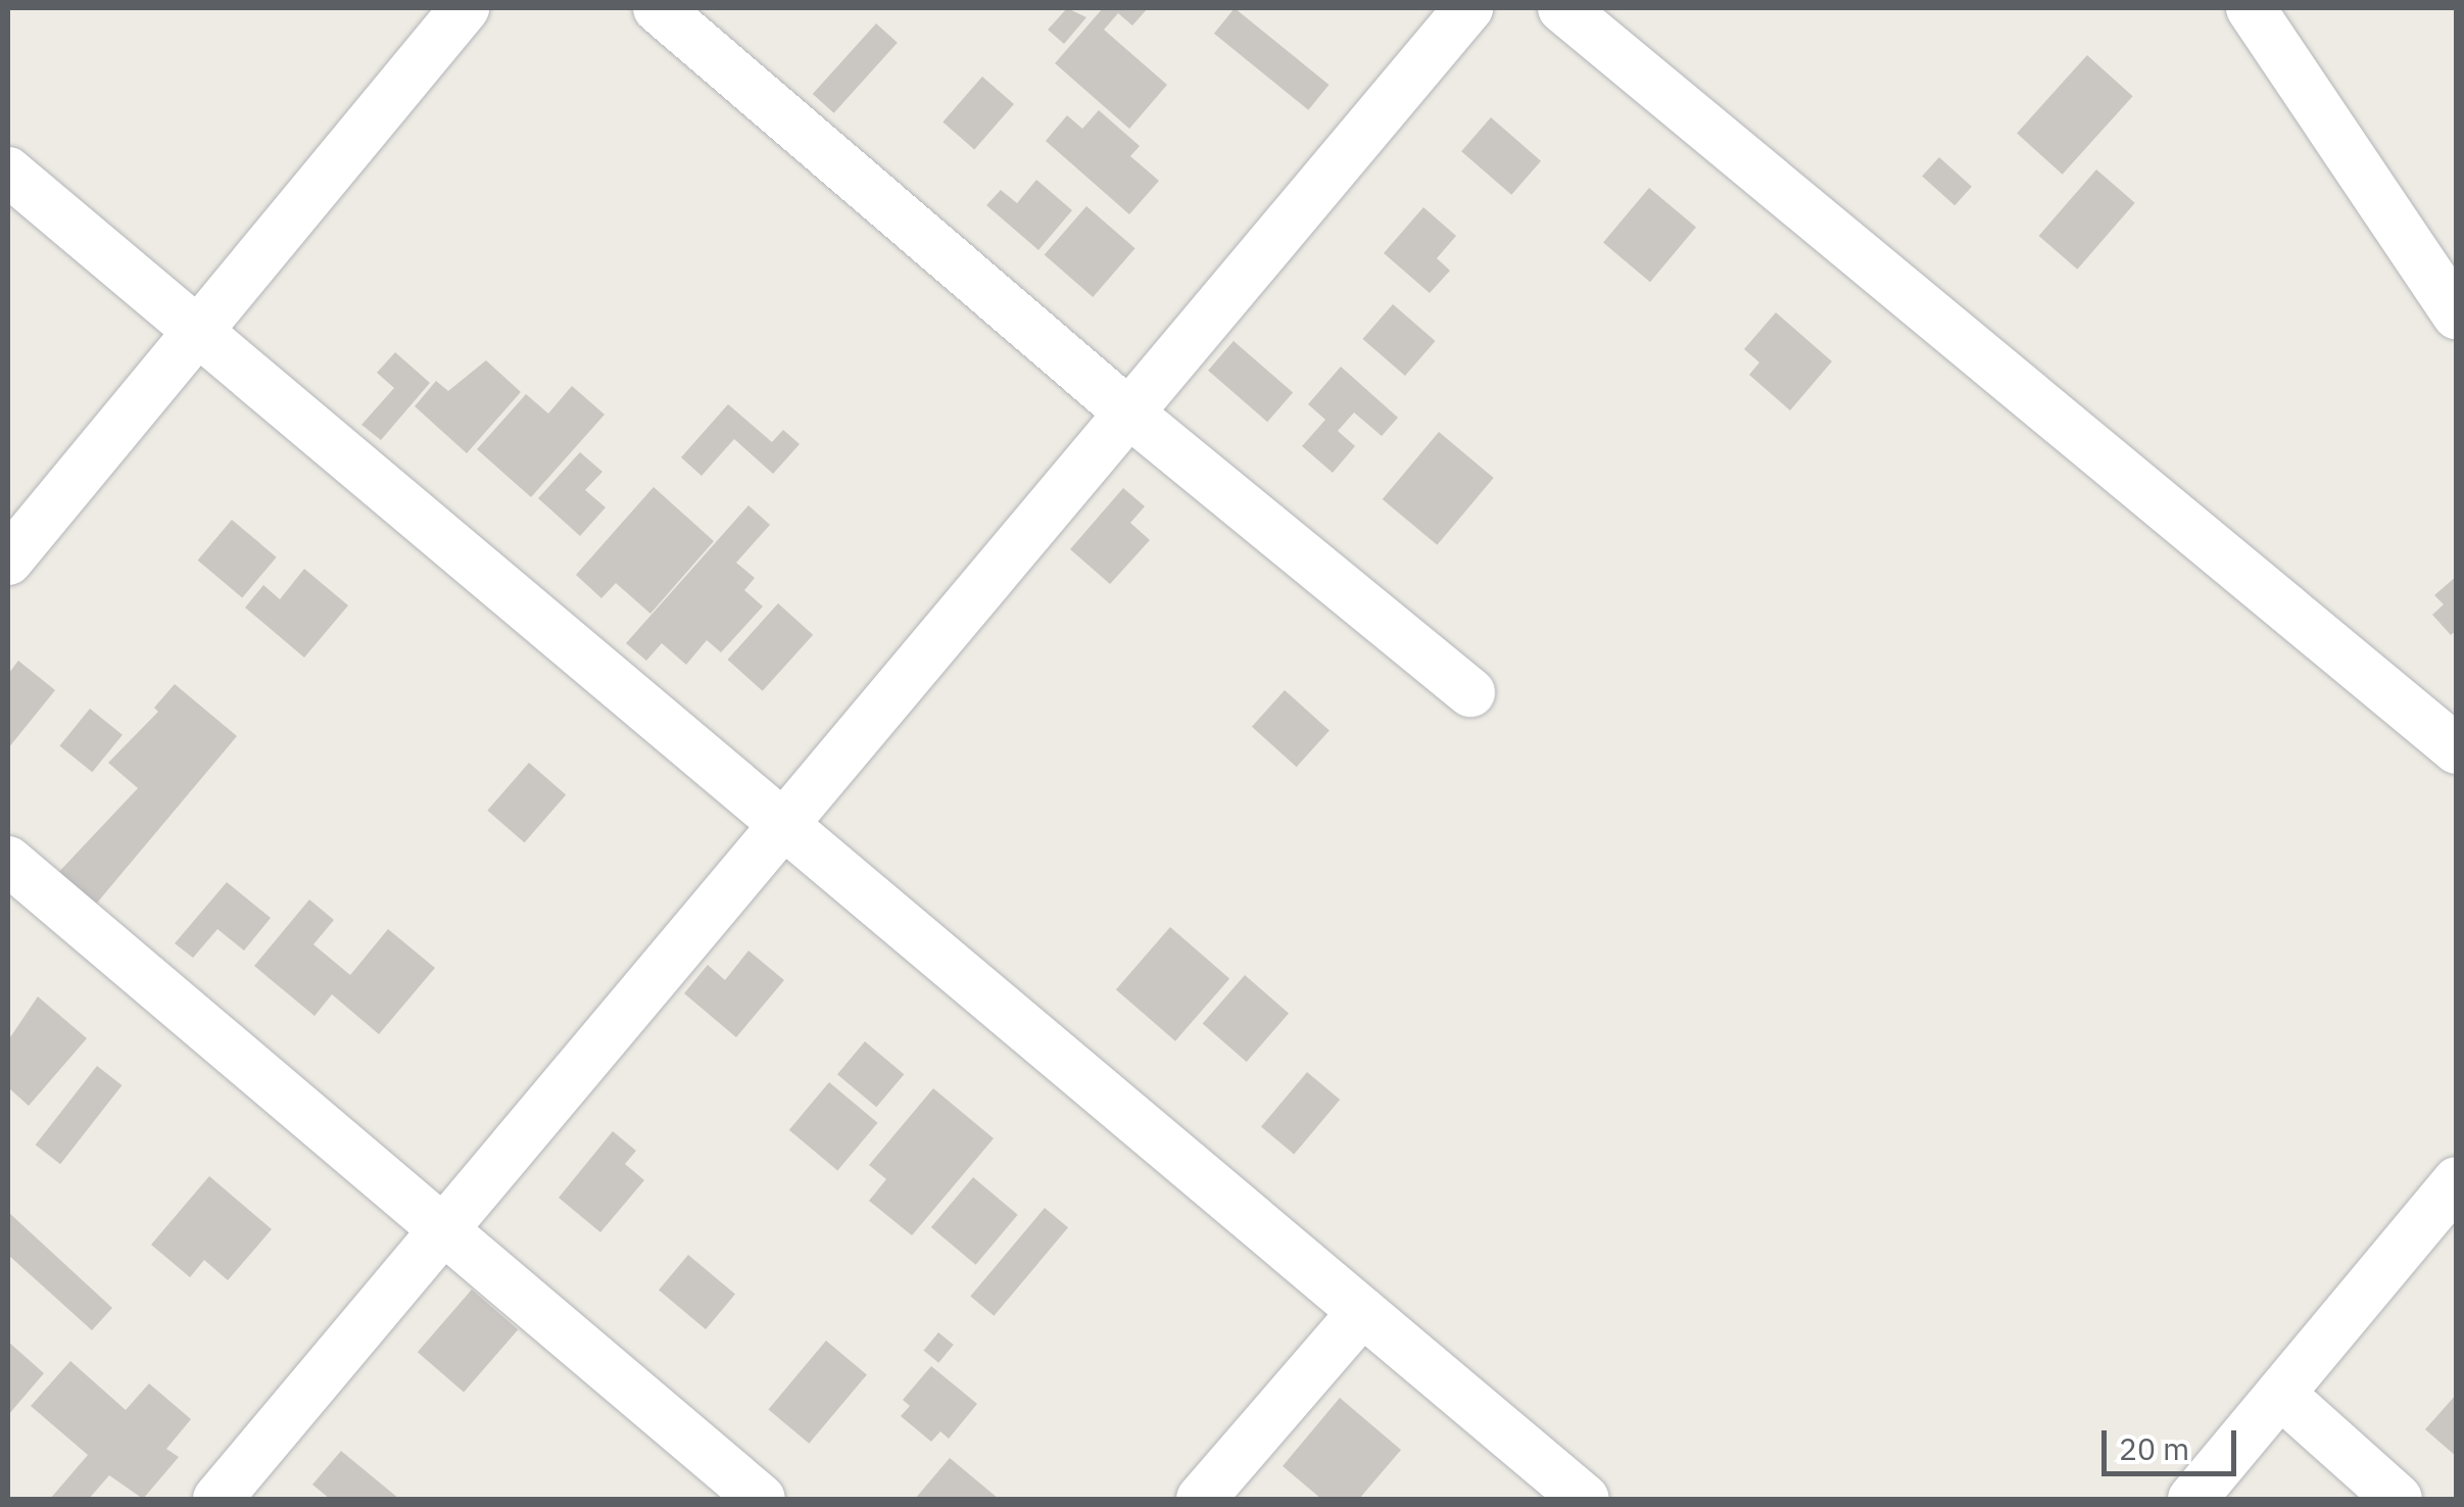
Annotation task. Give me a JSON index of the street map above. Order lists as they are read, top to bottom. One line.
{"scale_bar":"20 m"}
